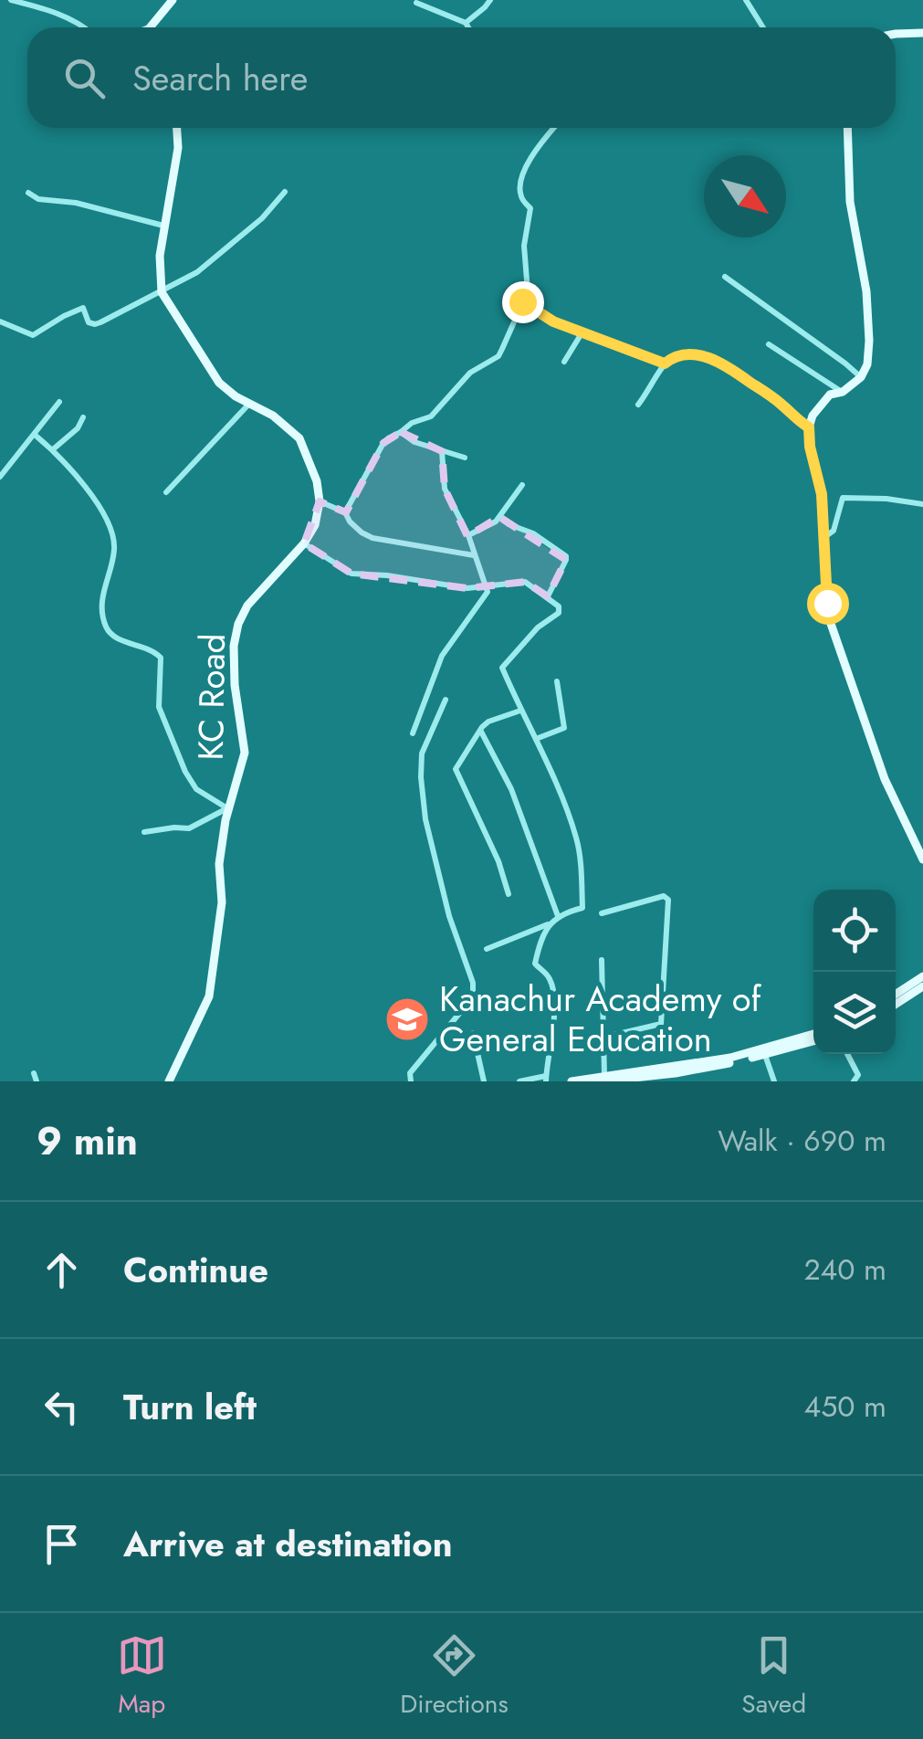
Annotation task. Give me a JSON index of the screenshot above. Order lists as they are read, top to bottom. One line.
{"streets":{"main road":["KC Road"]},"places":{"school or university":["Kanachur Academy of General Education"]},"north":"bottom right","page":{"search":"Search here","heading":["9 min","Walk · 690 m"],"list":[["Continue","240 m"],["Turn left","450 m"],"Arrive at destination"],"nav":["Map","Directions","Saved"]}}
